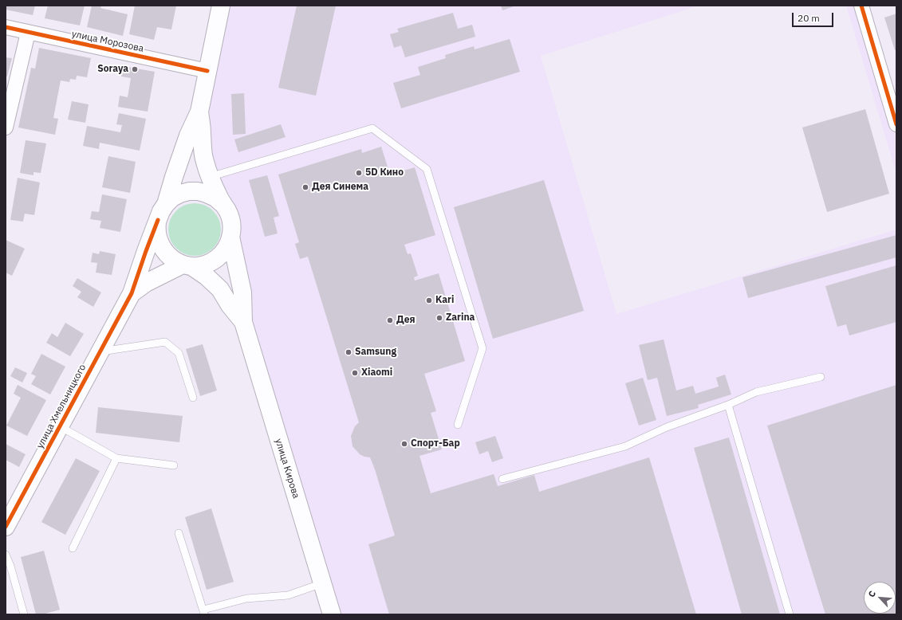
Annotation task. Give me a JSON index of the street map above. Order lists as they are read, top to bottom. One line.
{"streets":{"main road":["улица Хмельницкого","улица Кирова"],"street":["улица Морозова"]},"places":["Soraya","5D Кино","Дея Синема","Kari","Zarina","Дея","Samsung","Xiaomi","Спорт-Бар"],"scale_bar":"20 m","north":"top left"}
